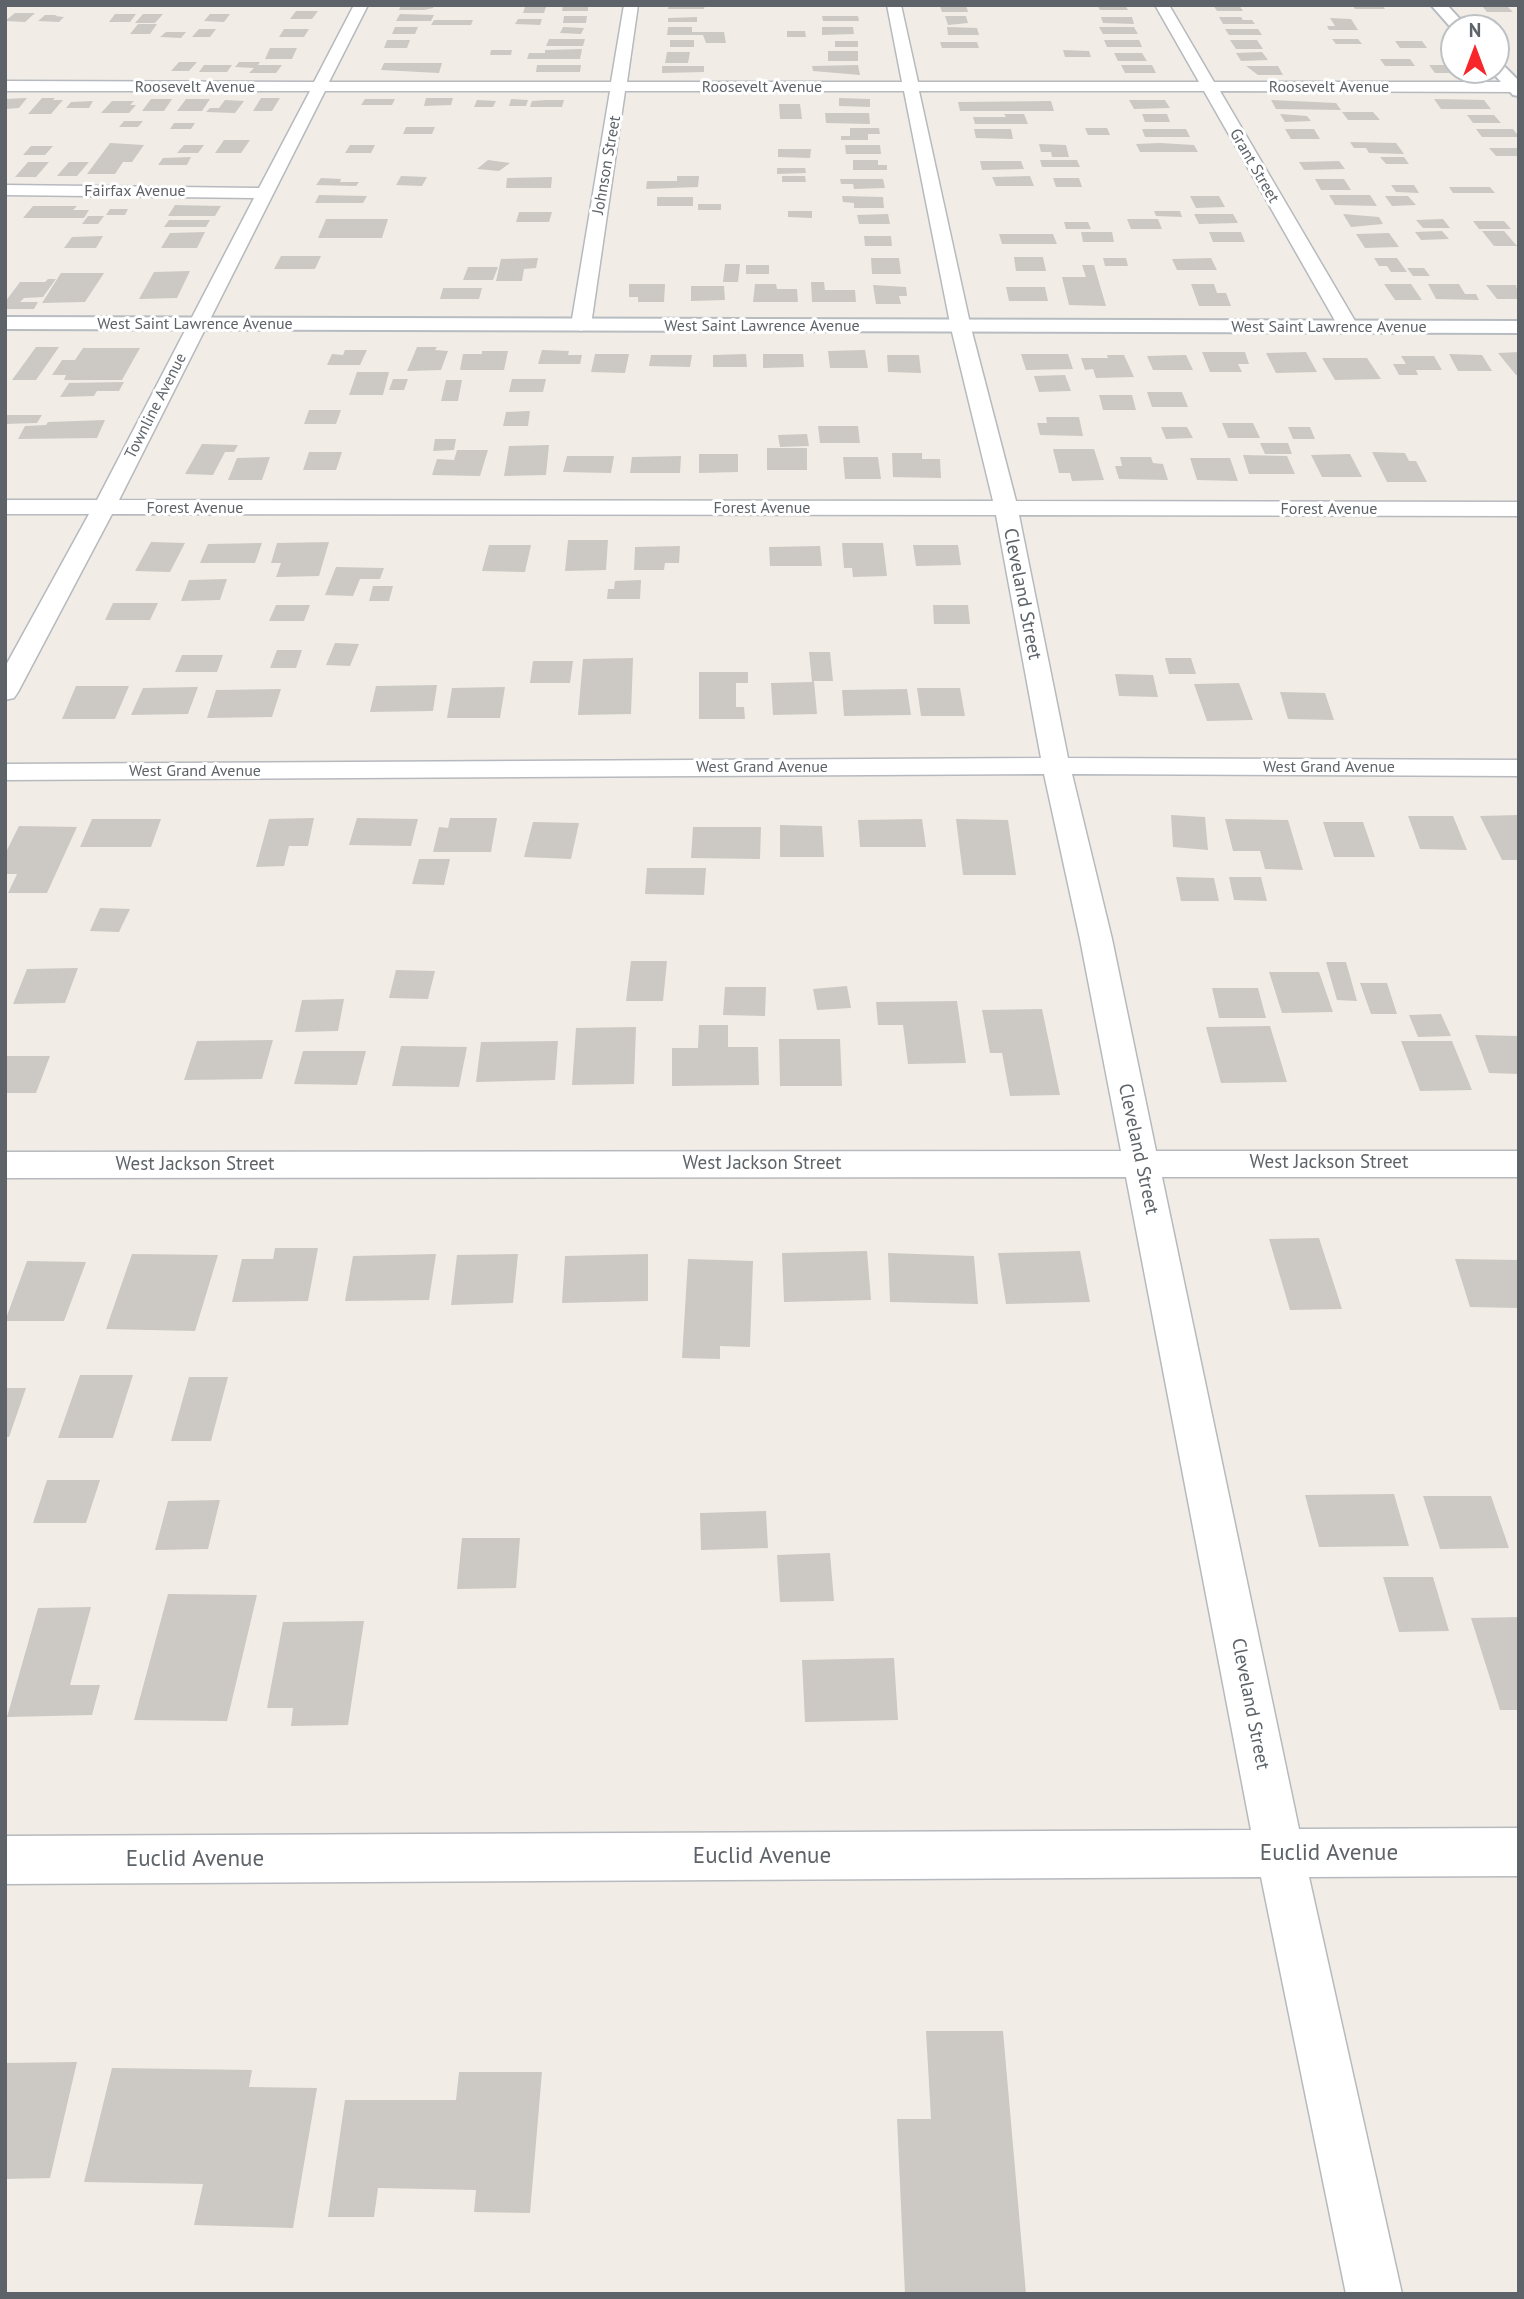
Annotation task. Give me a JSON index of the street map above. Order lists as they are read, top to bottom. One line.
{"streets":{"street":["Roosevelt Avenue","Johnson Street","Grant Street","Fairfax Avenue","West Saint Lawrence Avenue","Townline Avenue","Forest Avenue","Cleveland Street","West Grand Avenue","West Jackson Street","Euclid Avenue"]},"crossings":[["Roosevelt Avenue","Johnson Street"],["Roosevelt Avenue","Grant Street"],["Roosevelt Avenue","Townline Avenue"],["Roosevelt Avenue","Cleveland Street"],["Johnson Street","West Saint Lawrence Avenue"],["Grant Street","West Saint Lawrence Avenue"],["Fairfax Avenue","Townline Avenue"],["West Saint Lawrence Avenue","Townline Avenue"],["West Saint Lawrence Avenue","Cleveland Street"],["Townline Avenue","Forest Avenue"],["Forest Avenue","Cleveland Street"],["Cleveland Street","West Grand Avenue"],["Cleveland Street","West Jackson Street"],["Cleveland Street","Euclid Avenue"]],"north":"top"}
